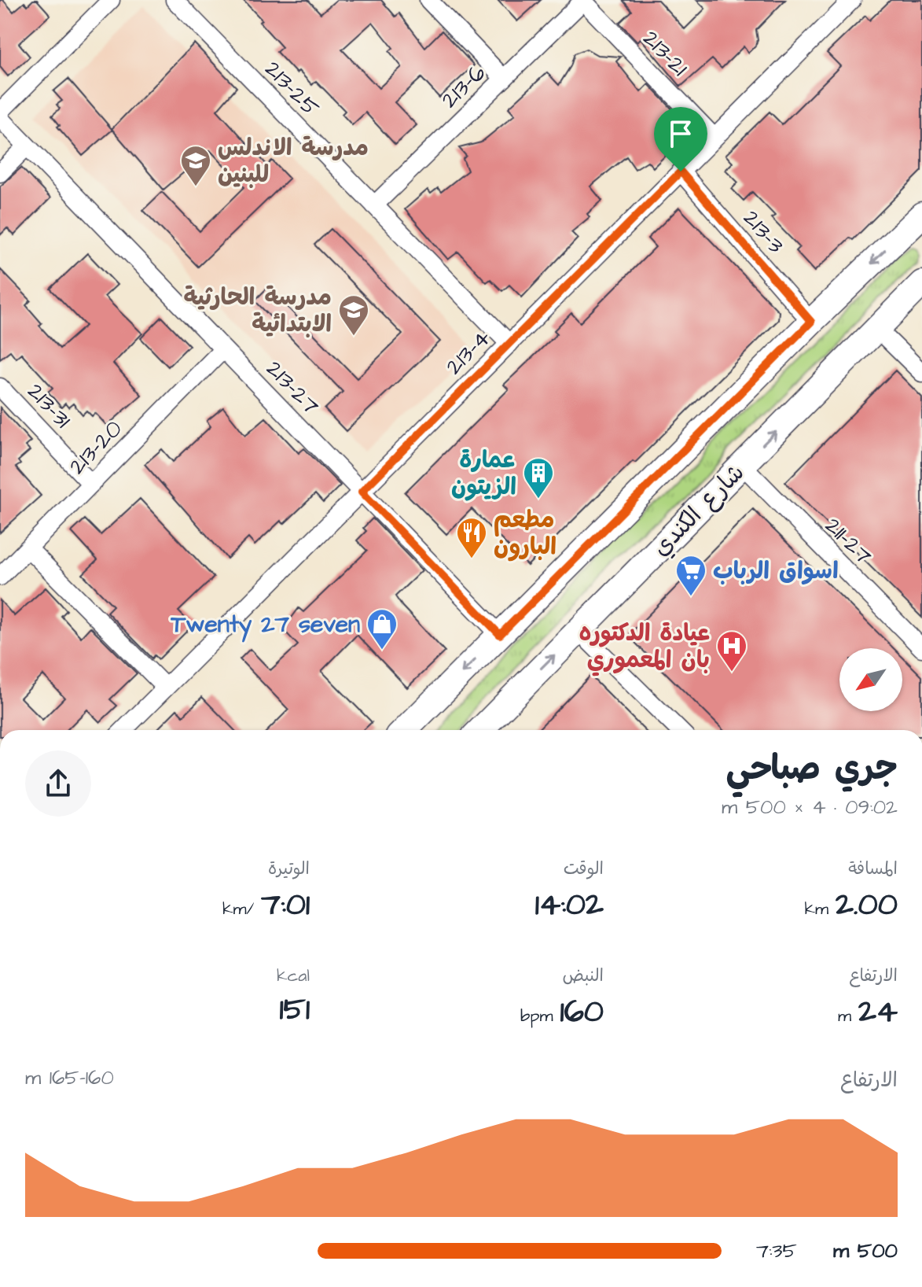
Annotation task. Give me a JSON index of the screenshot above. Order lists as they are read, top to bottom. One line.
{"streets":{"street":["213-21","213-6","213-25","213-3","213-4","213-27","213-31","213-20","شارع الكندي","211-27"]},"crossings":[["213-21","213-6"],["213-21","213-4"],["213-6","213-25"],["213-25","213-4"],["213-3","213-4"],["213-4","213-27"],["213-27","213-20"],["213-31","213-20"],["شارع الكندي","211-27"]],"places":{"school or university":["مدرسة الاندلس للبنين","مدرسة الحارثية الابتدائية"],"building":["عمارة الزيتون"],"restaurant":["مطعم البارون"],"supermarket":["اسواق الرباب"],"shop":["Twenty 27 seven"],"hospital":["عيادة الدكتوره بان المعموري"]},"north":"bottom left","page":{"heading":["جري صباحي","09:02 · 4 × 500 m"],"stats":[["المسافة","2.00 km"],["الوقت","14:02"],["الوتيرة","7:01 /km"],["الارتفاع","24 m"],["النبض","160 bpm"],["kcal","151"]],"chart":["الارتفاع","160–165 m"],"list":[{"name":"500 m","note":"7:35"}]}}
